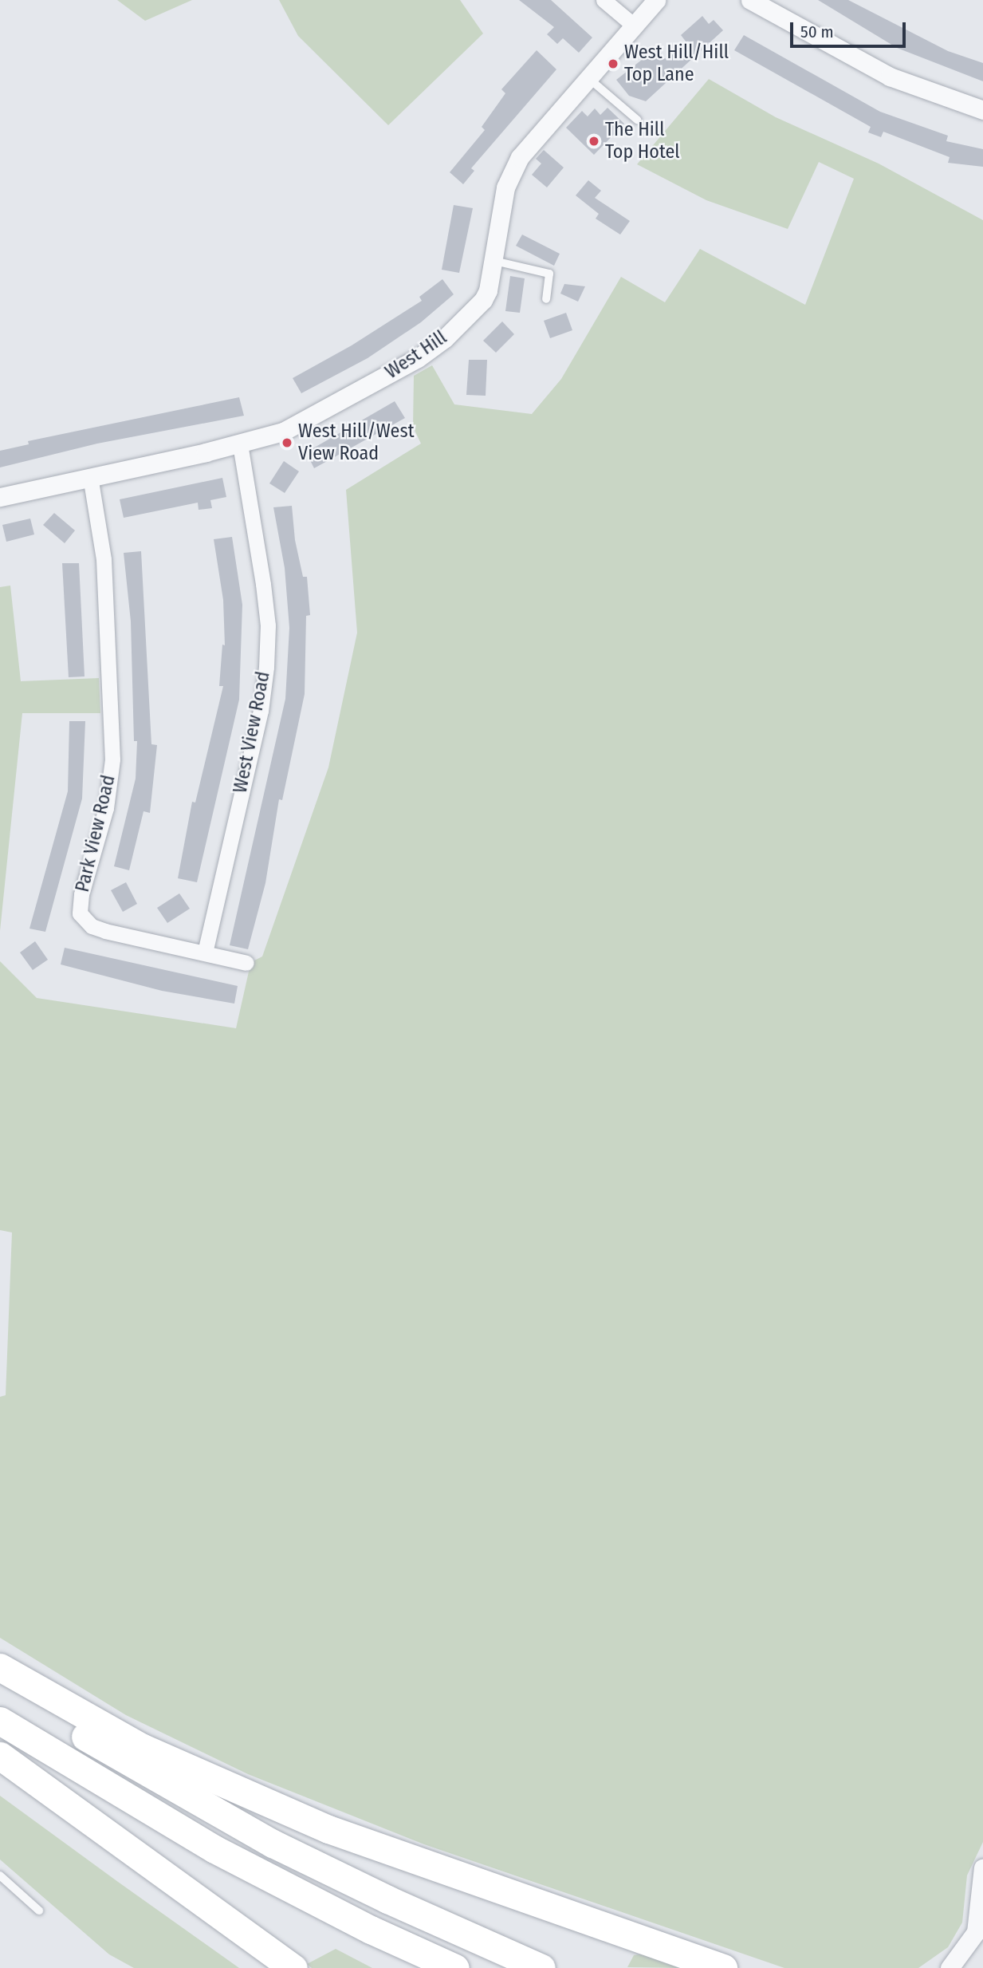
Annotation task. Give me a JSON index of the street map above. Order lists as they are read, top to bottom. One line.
{"streets":{"street":["West Hill","West View Road","Park View Road"]},"crossings":[["West Hill","West View Road"],["West Hill","Park View Road"],["West View Road","Park View Road"]],"places":["West Hill/Hill Top Lane","The Hill Top Hotel","West Hill/West View Road"],"scale_bar":"50 m"}
